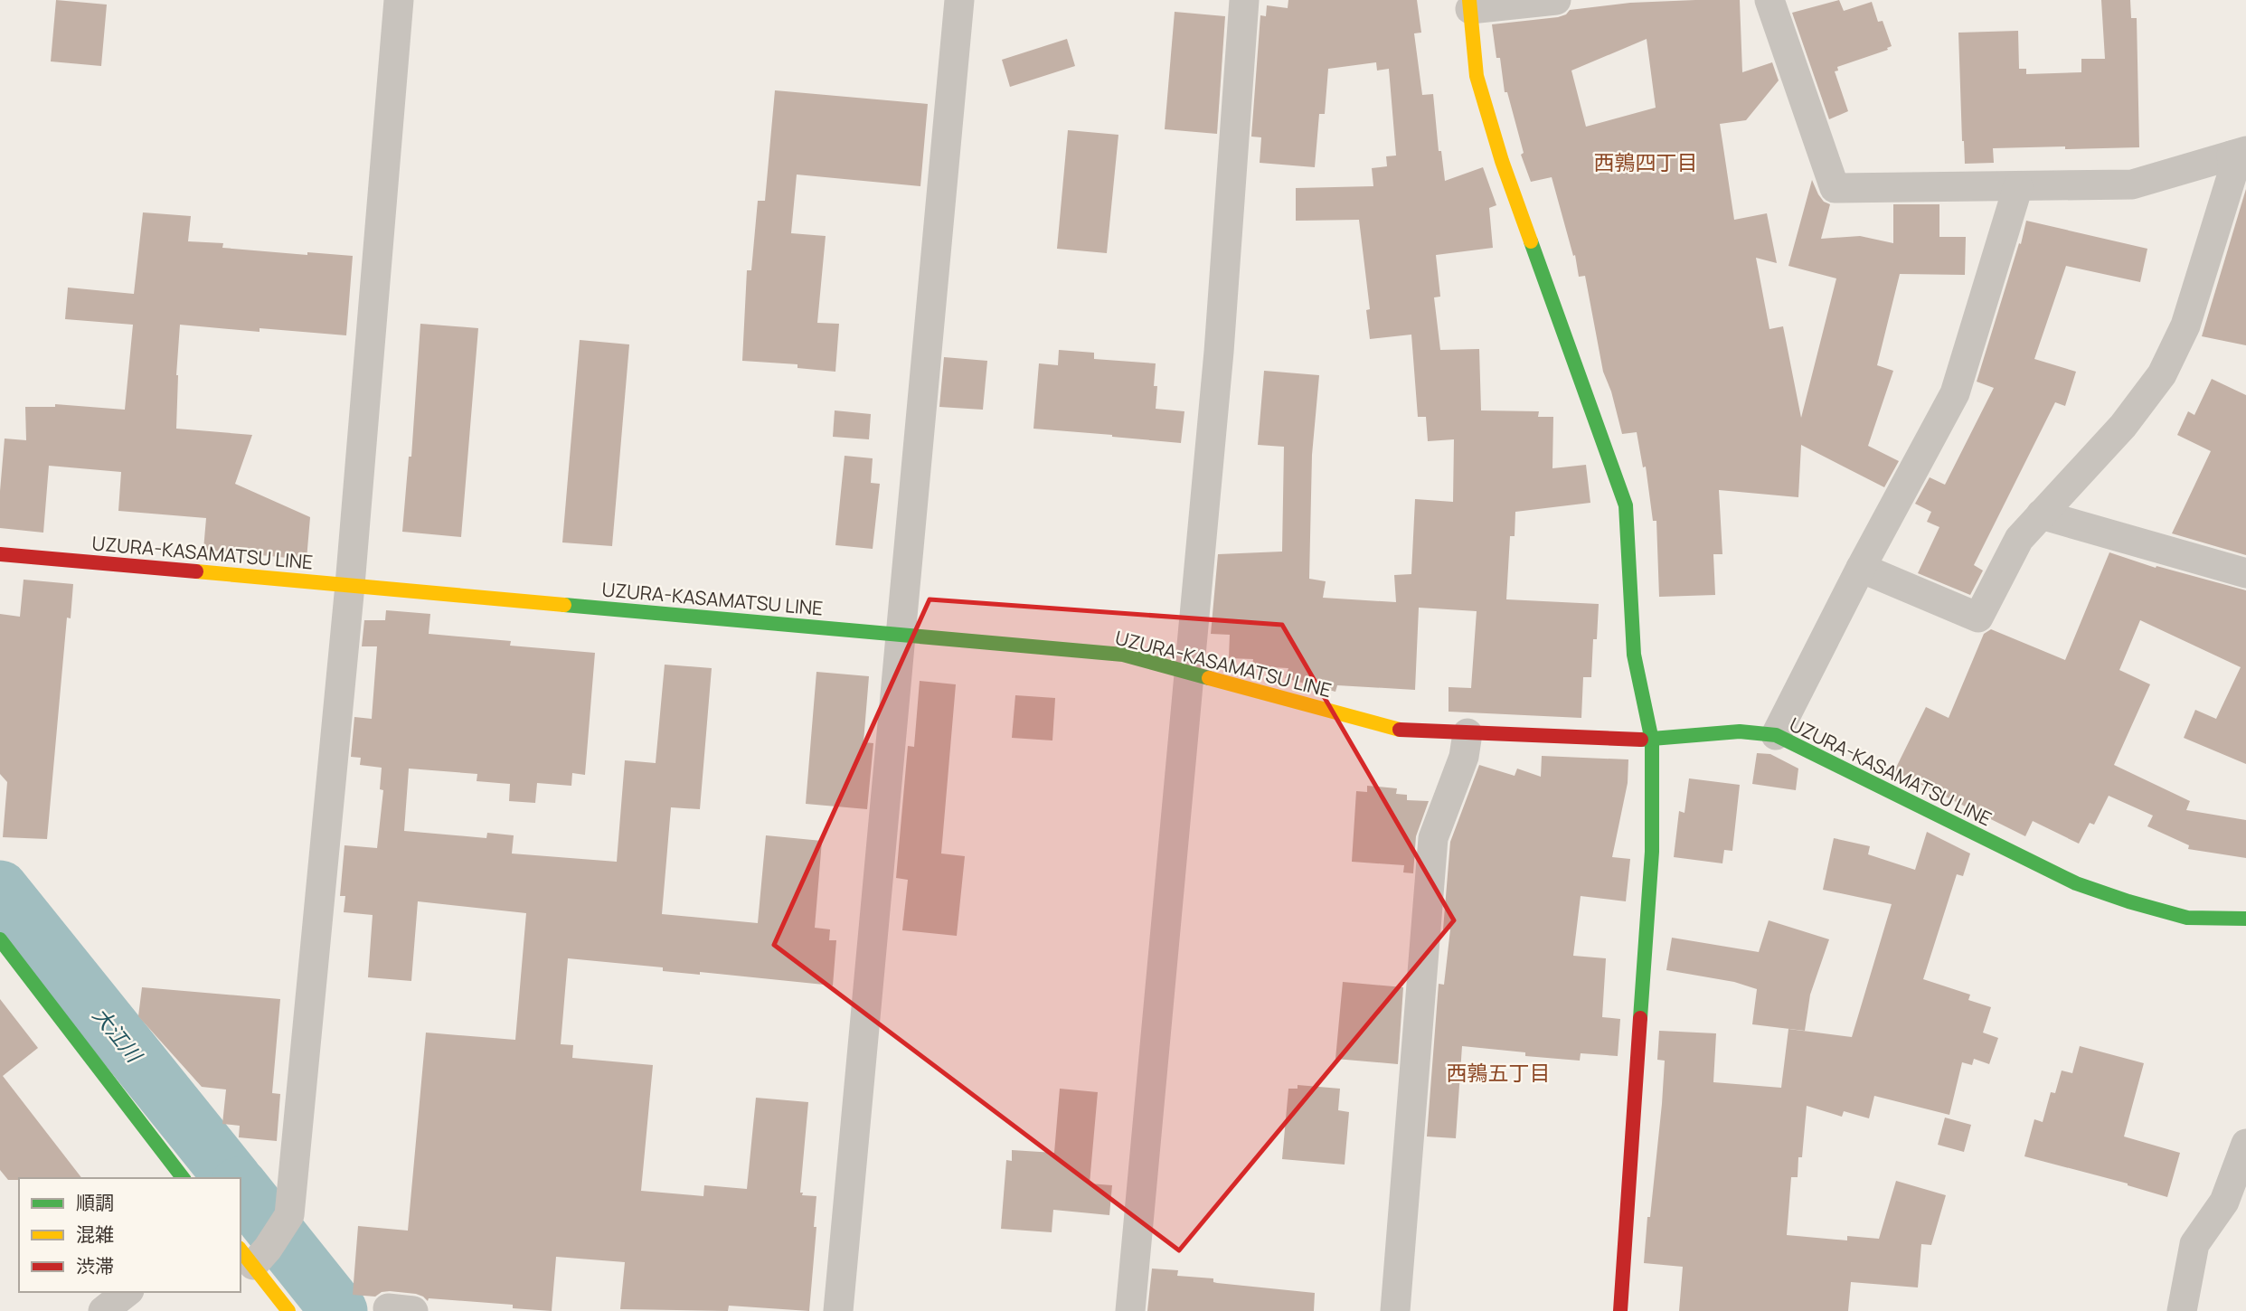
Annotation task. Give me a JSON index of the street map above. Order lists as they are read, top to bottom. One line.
{"streets":{"main road":["UZURA-KASAMATSU LINE"]},"districts":["西鶉四丁目","西鶉五丁目"],"water":["大江川"],"legend":["順調","混雑","渋滞"]}
